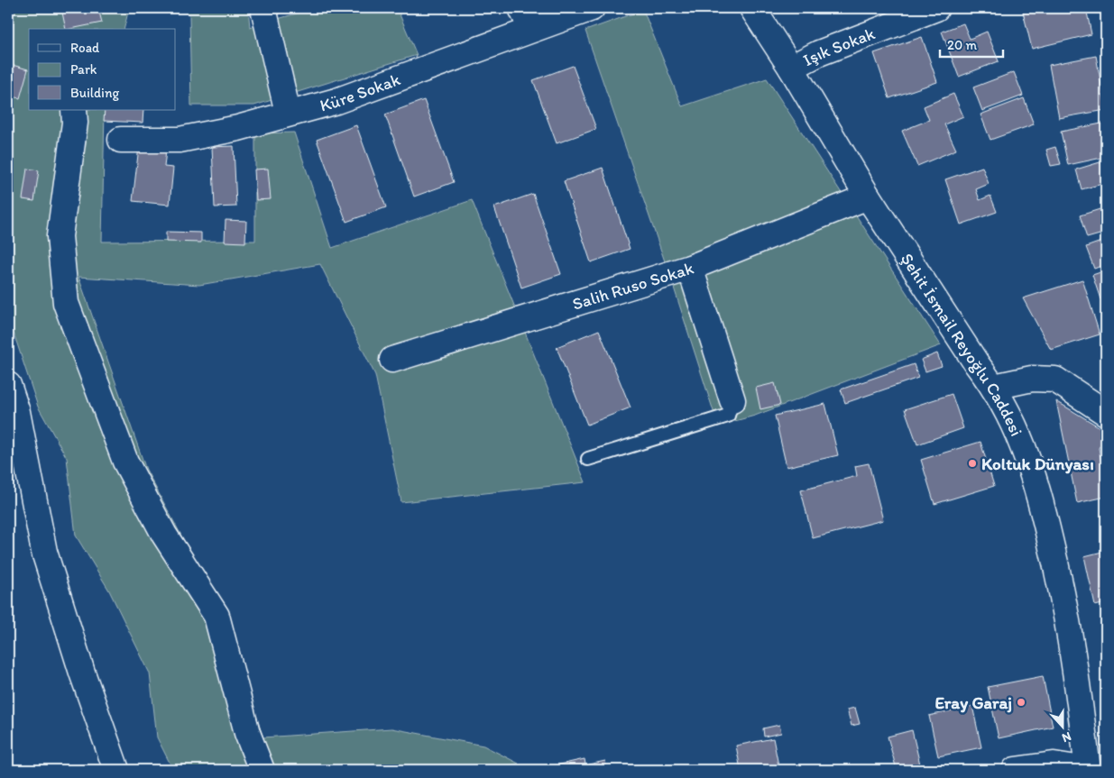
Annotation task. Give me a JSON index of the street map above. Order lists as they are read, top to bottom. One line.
{"streets":{"street":["Işık Sokak","Küre Sokak","Salih Ruso Sokak","Şehit İsmail Reyoğlu Caddesi"]},"crossings":[["Işık Sokak","Şehit İsmail Reyoğlu Caddesi"],["Salih Ruso Sokak","Şehit İsmail Reyoğlu Caddesi"]],"places":["Koltuk Dünyası","Eray Garaj"],"legend":["Road","Park","Building"],"scale_bar":"20 m","north":"bottom"}
